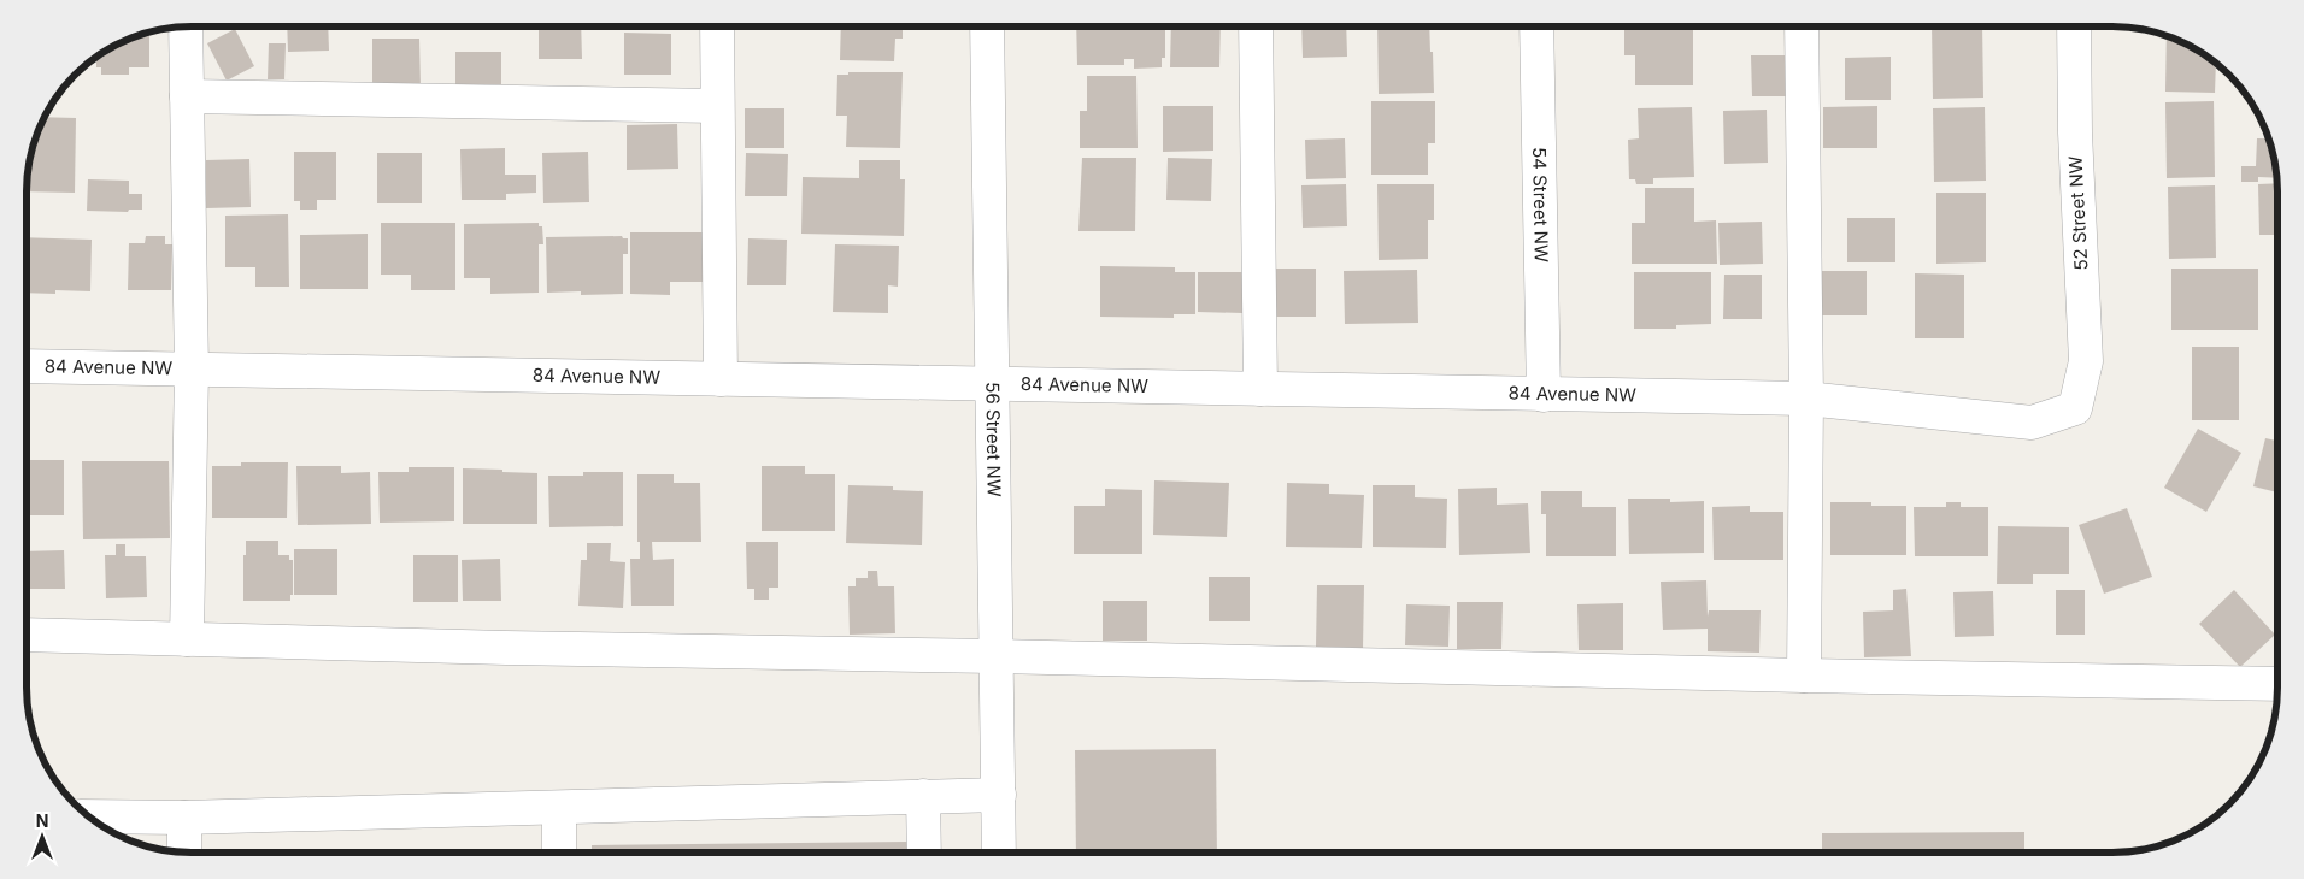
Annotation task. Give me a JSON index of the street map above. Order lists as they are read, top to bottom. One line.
{"streets":{"street":["54 Street NW","52 Street NW","84 Avenue NW","56 Street NW"]},"crossings":[["54 Street NW","84 Avenue NW"],["52 Street NW","84 Avenue NW"],["84 Avenue NW","56 Street NW"]],"north":"top"}
